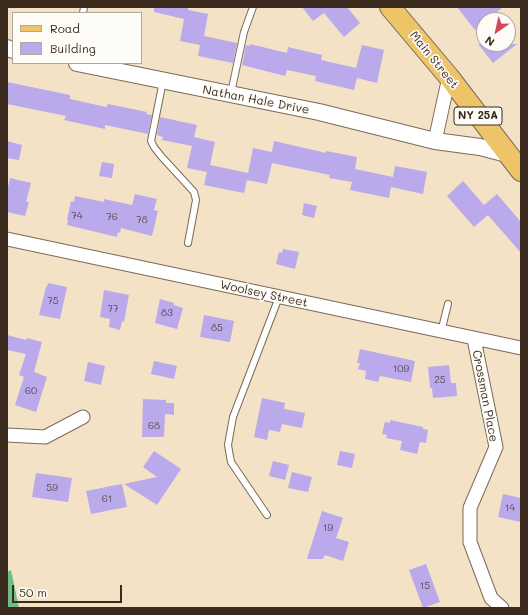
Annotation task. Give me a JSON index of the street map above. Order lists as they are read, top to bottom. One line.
{"streets":{"main road":["Main Street","NY 25A"],"street":["Nathan Hale Drive","Woolsey Street","Crossman Place"]},"crossings":[["Main Street","Nathan Hale Drive"],["Woolsey Street","Crossman Place"]],"house_numbers":["74","76","78","75","77","83","85","109","25","60","68","59","61","14","19","15"],"legend":["Road","Building"],"scale_bar":"50 m","north":"bottom left"}
